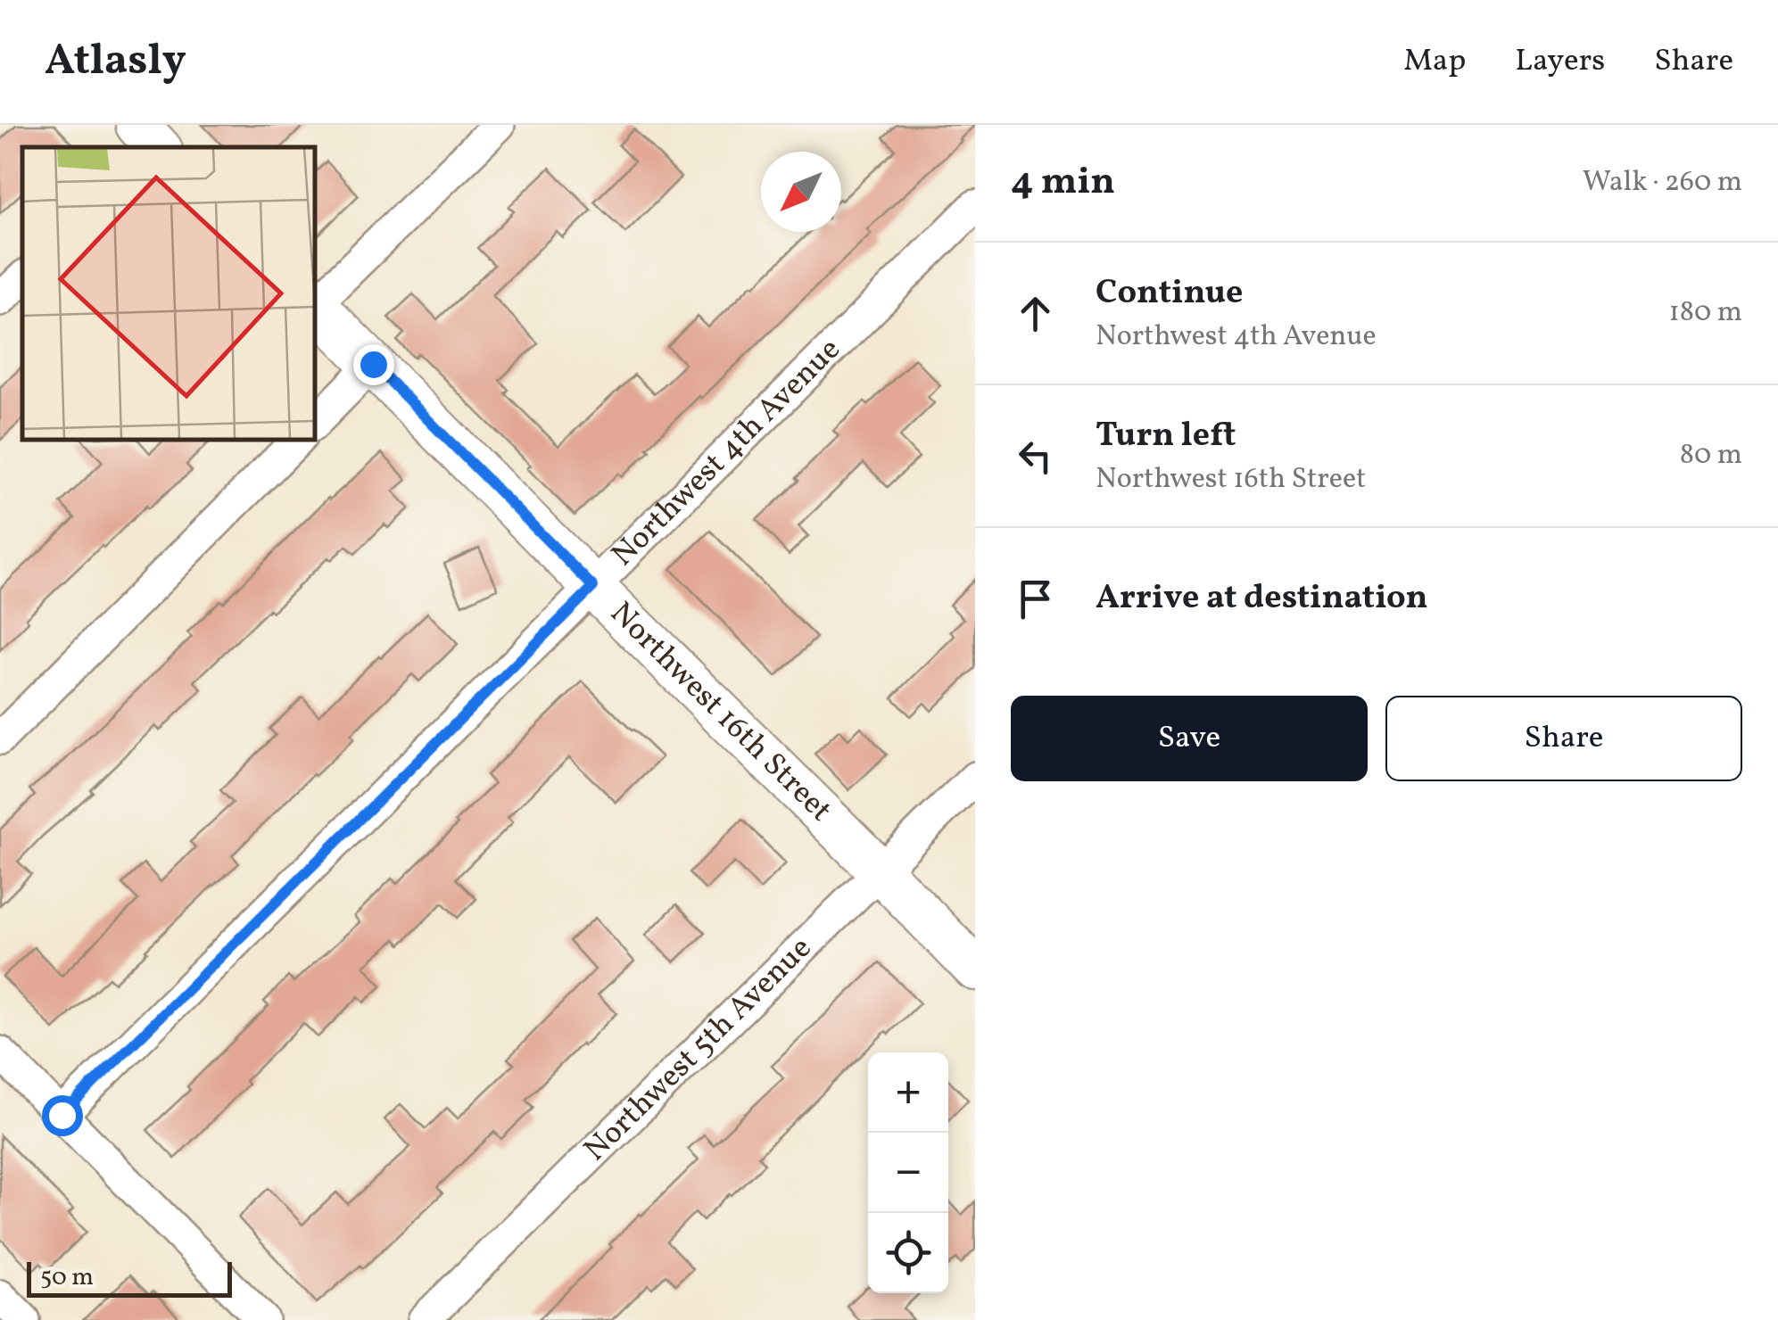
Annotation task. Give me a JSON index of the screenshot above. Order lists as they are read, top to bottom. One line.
{"streets":{"street":["Northwest 4th Avenue","Northwest 16th Street","Northwest 5th Avenue"]},"crossings":[["Northwest 4th Avenue","Northwest 16th Street"],["Northwest 16th Street","Northwest 5th Avenue"]],"scale_bar":"50 m","north":"bottom left","page":{"header":"Atlasly","nav":["Map","Layers","Share"],"heading":["4 min","Walk · 260 m"],"list":[["Continue","Northwest 4th Avenue","180 m"],["Turn left","Northwest 16th Street","80 m"],"Arrive at destination"],"buttons":["Save","Share"],"map_buttons":["+","−"],"scale":"50 m"}}
